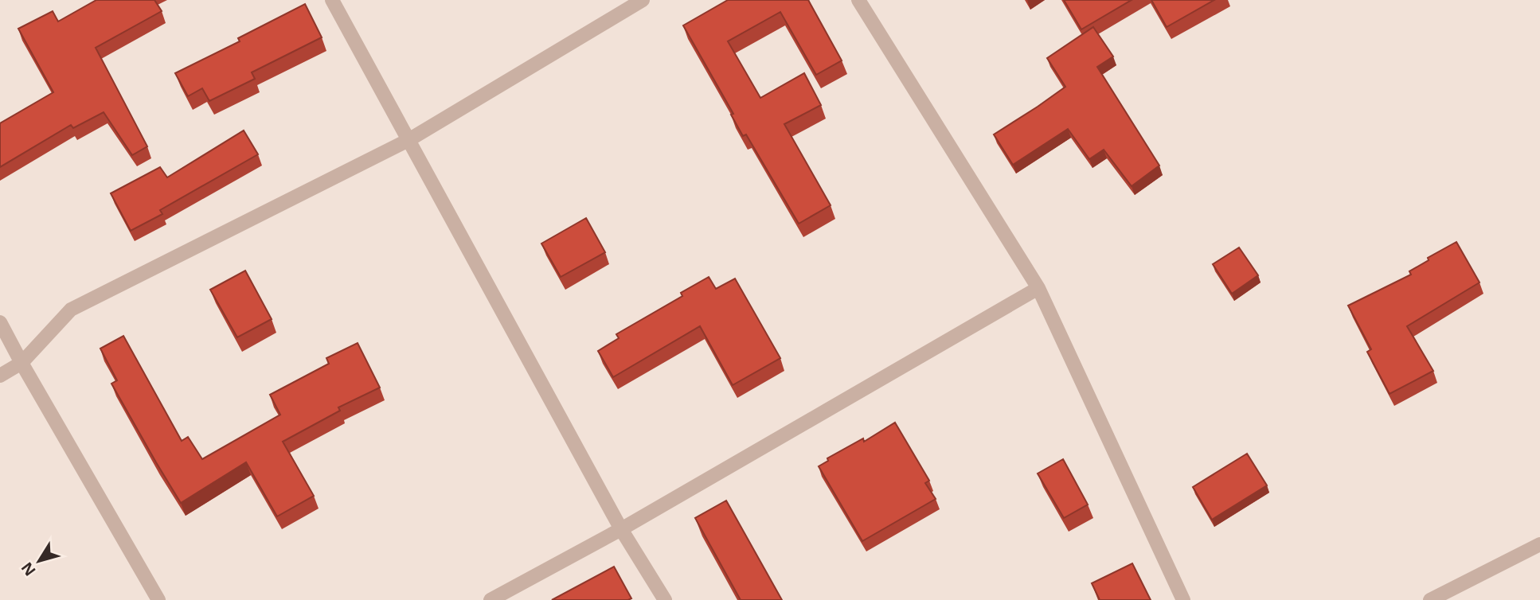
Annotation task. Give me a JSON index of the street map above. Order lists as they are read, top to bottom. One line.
{"north":"bottom left"}
